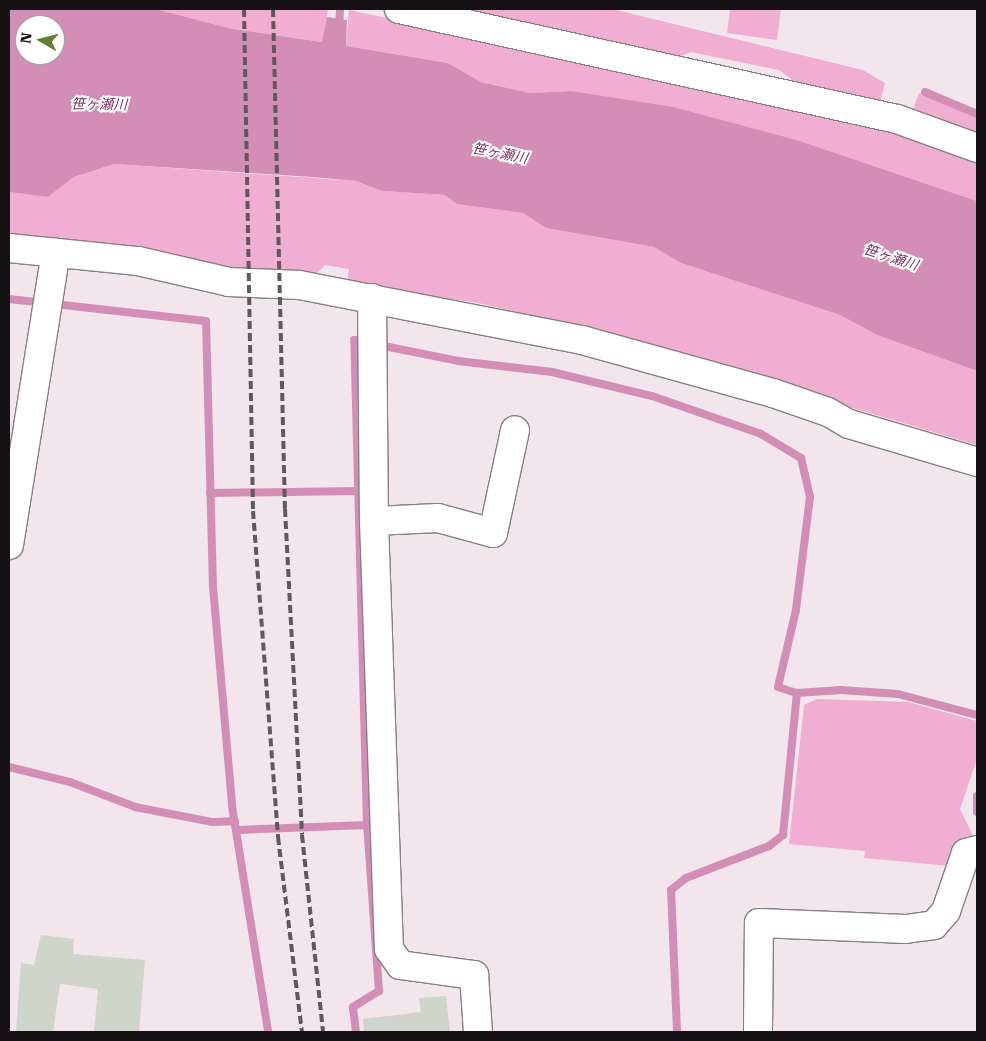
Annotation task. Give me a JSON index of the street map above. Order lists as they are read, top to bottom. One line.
{"water":["笹ヶ瀬川"],"north":"left"}
